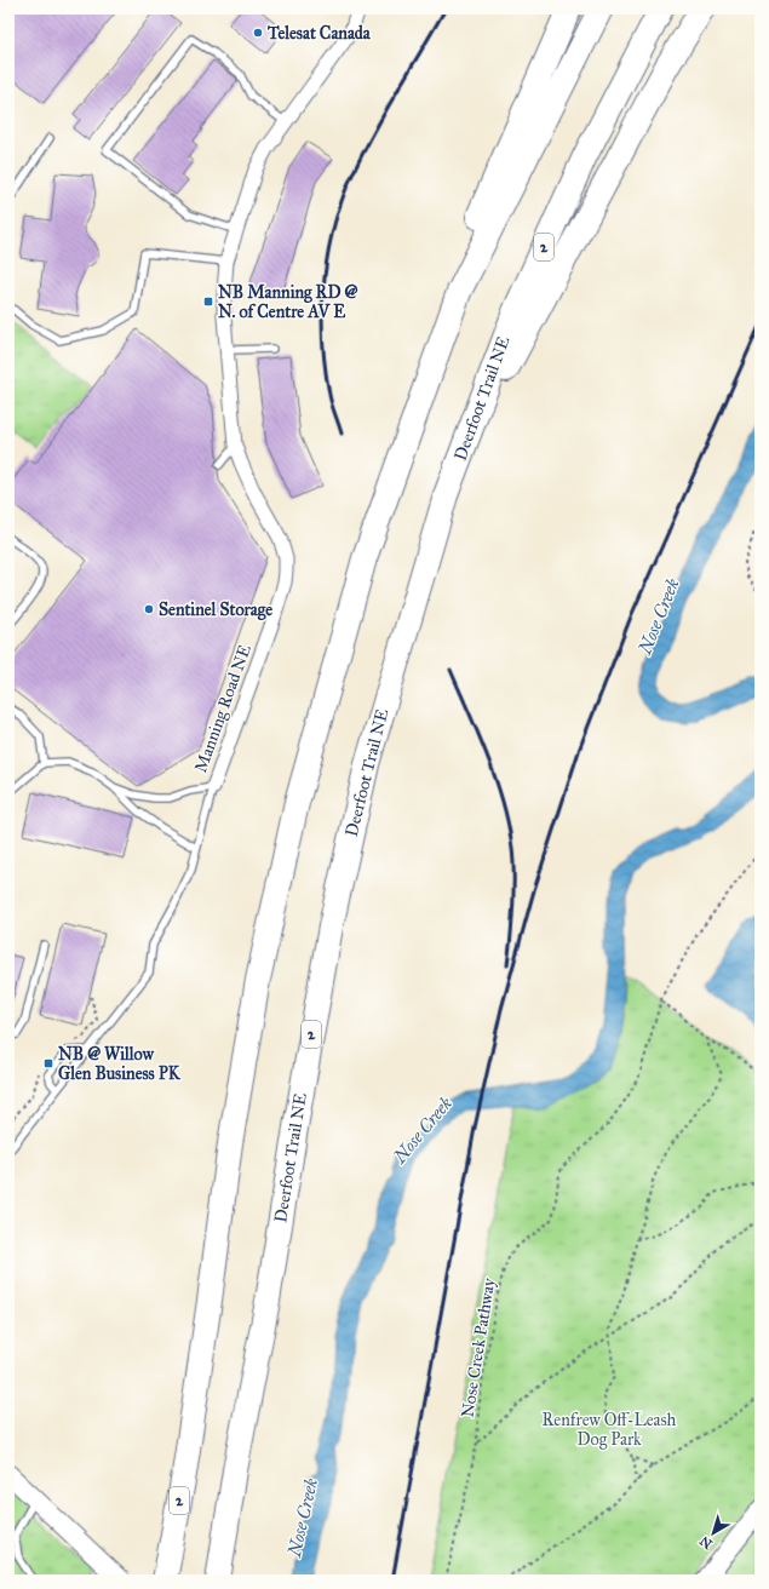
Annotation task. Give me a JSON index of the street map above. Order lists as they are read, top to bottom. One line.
{"streets":{"highway":["2","Deerfoot Trail NE"],"street":["Manning Road NE"],"path":["Nose Creek Pathway"]},"water":["Nose Creek"],"parks":["Renfrew Off-Leash Dog Park"],"places":{"other":["Telesat Canada","Sentinel Storage"],"transit":["NB Manning RD @ N. of Centre AV E","NB @ Willow Glen Business PK"]},"north":"bottom left"}
